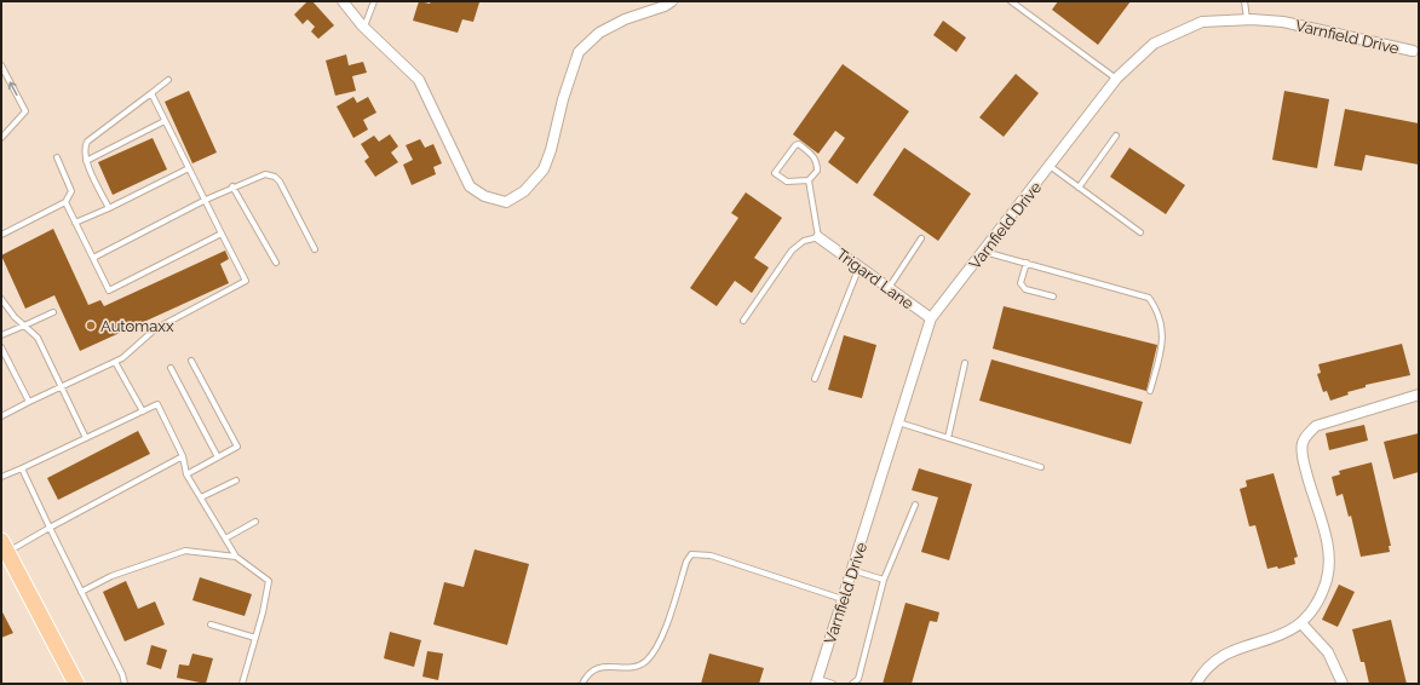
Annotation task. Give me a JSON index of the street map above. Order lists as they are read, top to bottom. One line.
{"streets":{"street":["Varnfield Drive","Trigard Lane"]},"crossings":[["Varnfield Drive","Trigard Lane"]],"places":["Automaxx"]}
